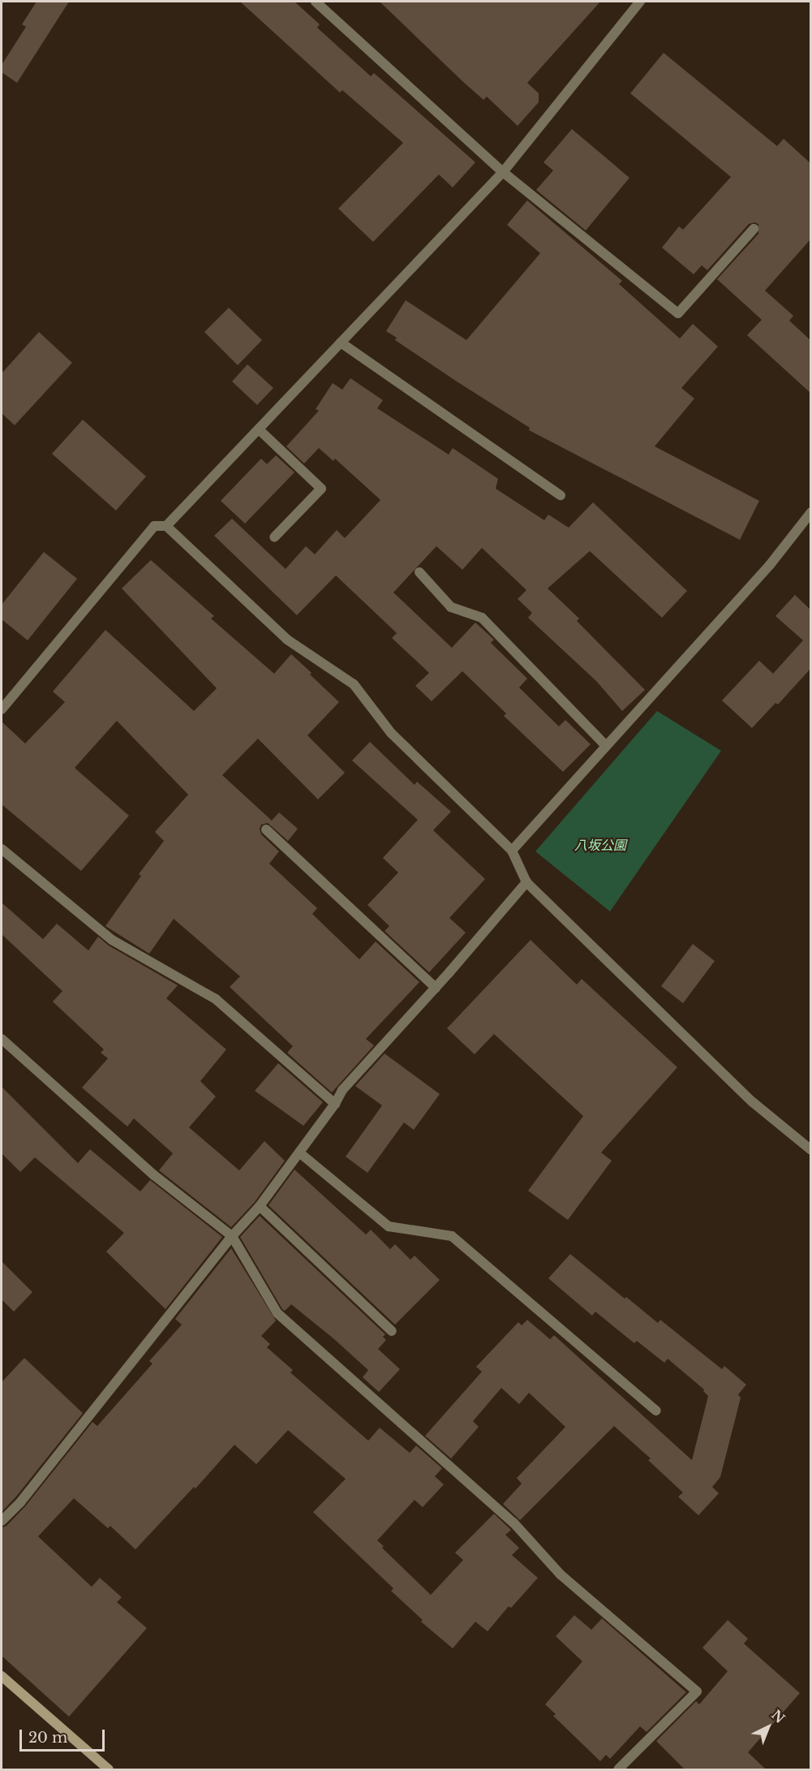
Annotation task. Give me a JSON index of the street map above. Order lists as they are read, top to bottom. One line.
{"parks":["八坂公園"],"scale_bar":"20 m","north":"top right"}
